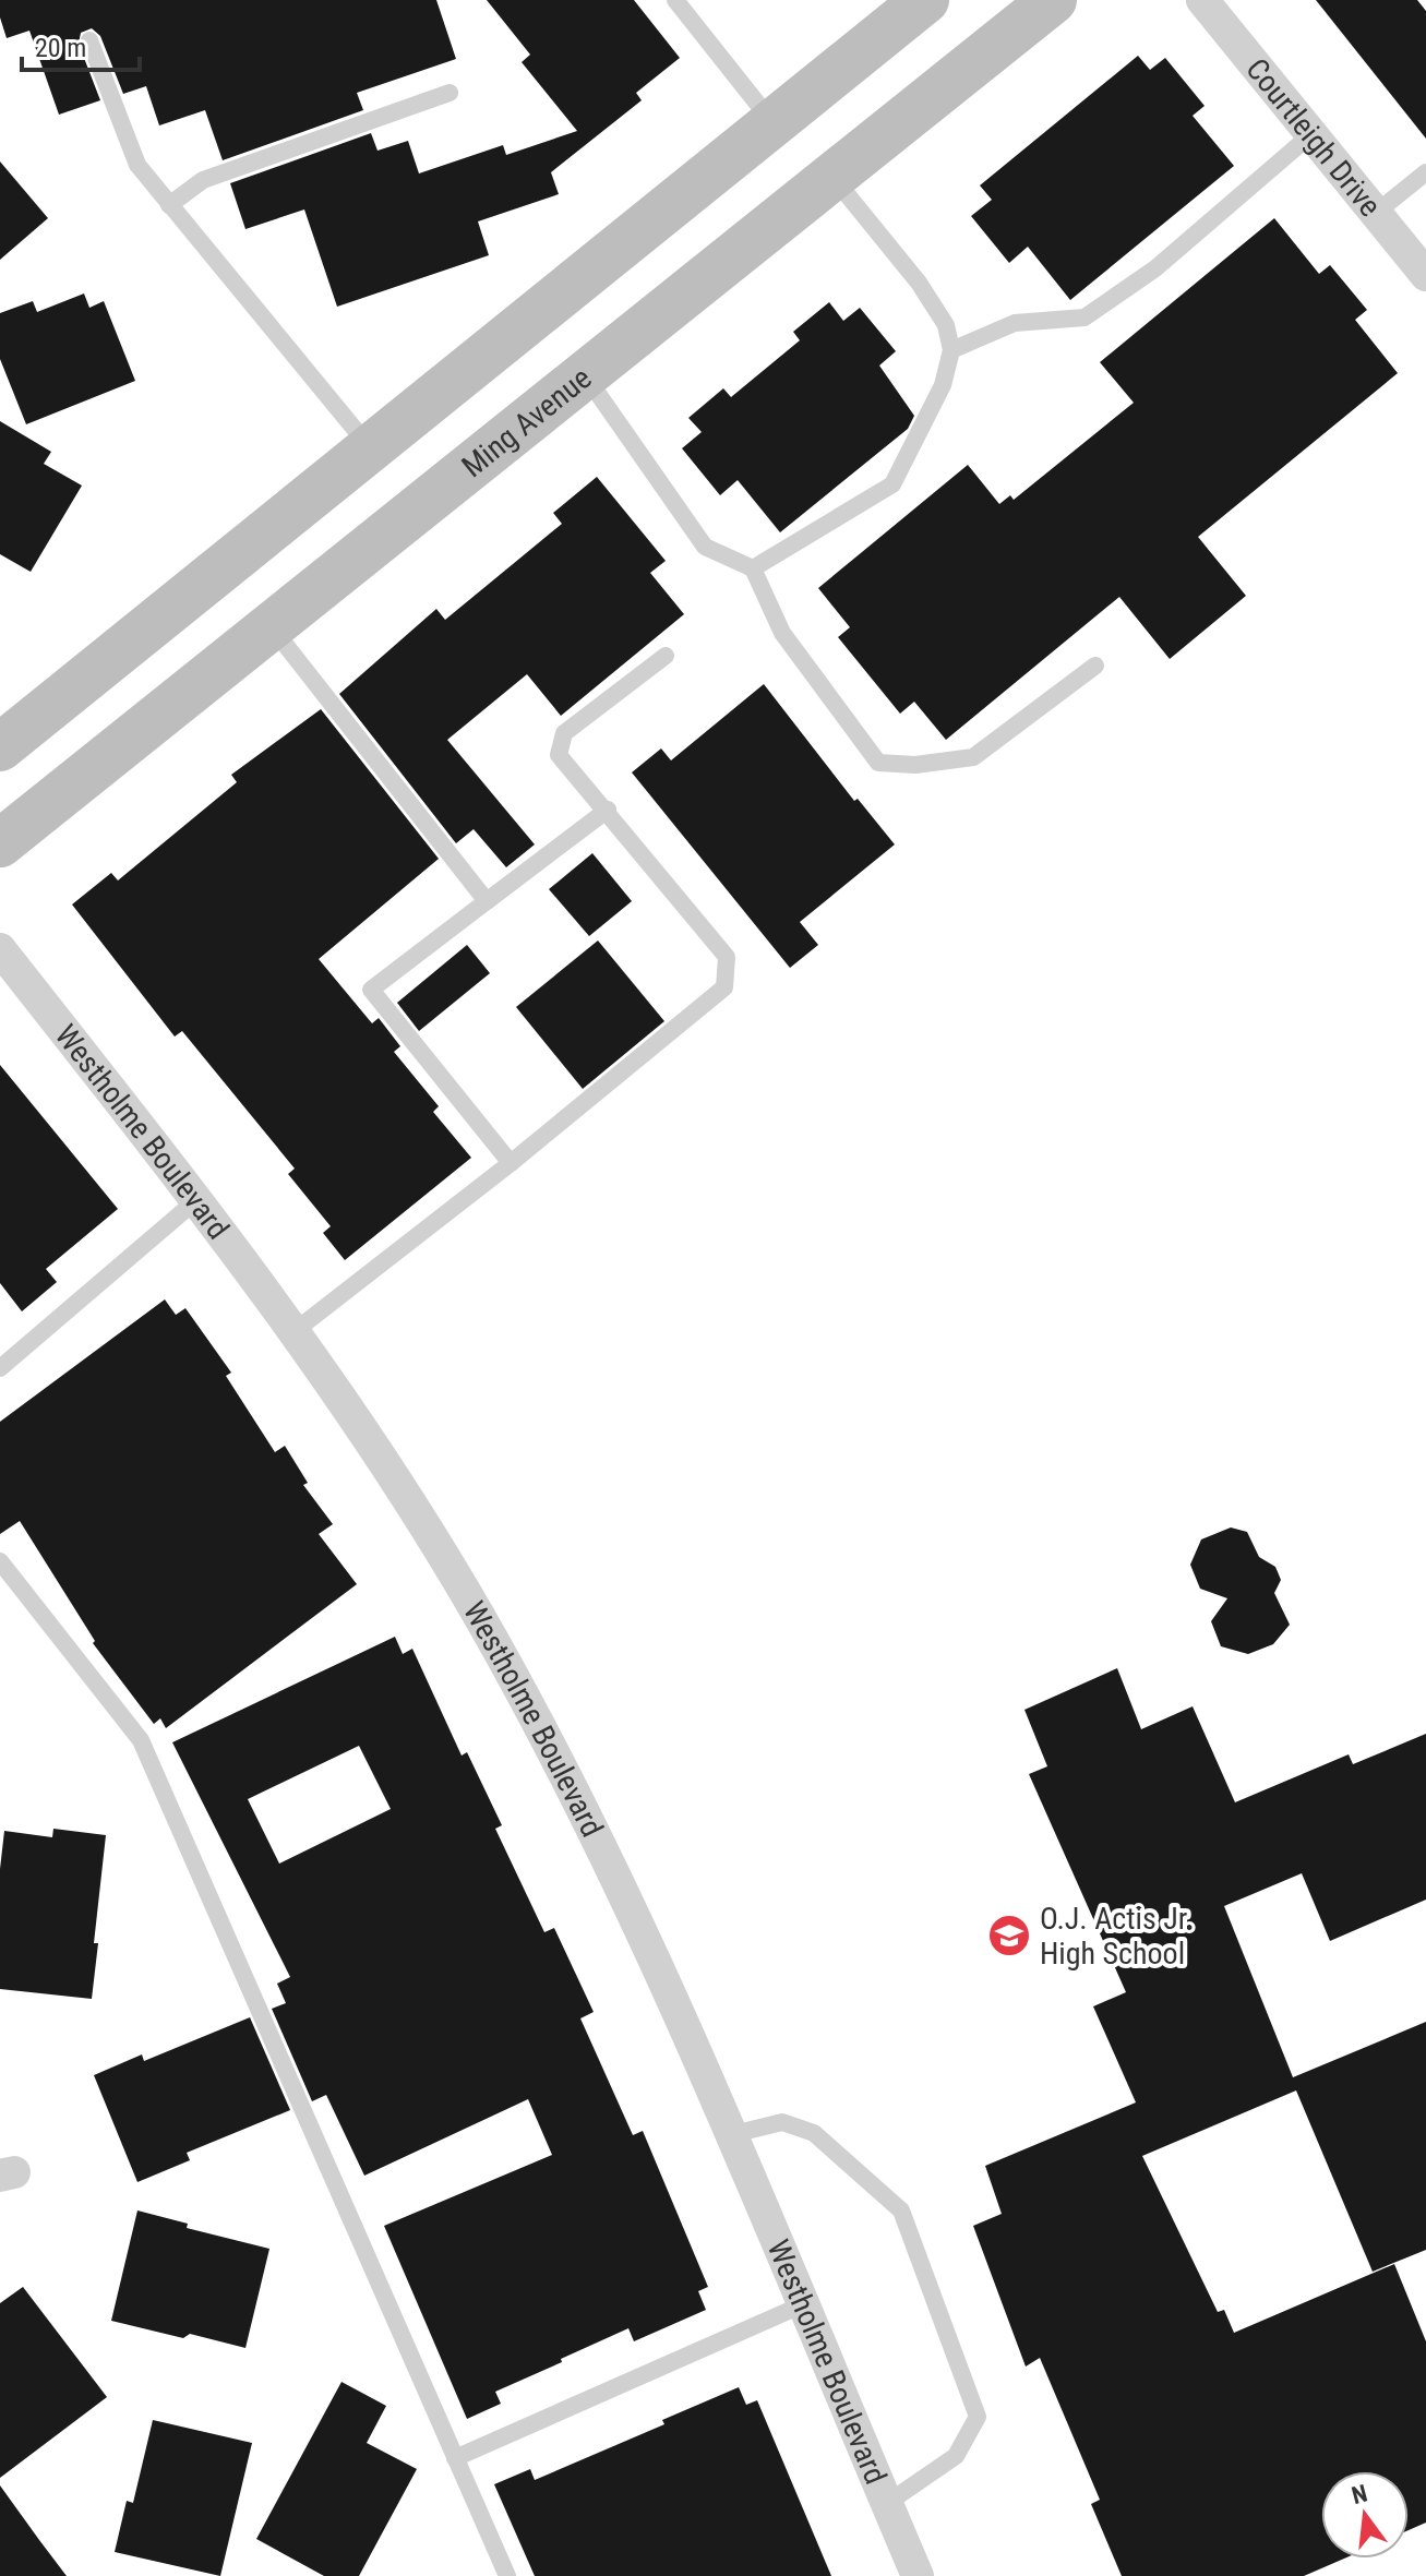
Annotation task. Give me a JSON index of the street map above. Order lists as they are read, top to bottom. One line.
{"streets":{"main road":["Ming Avenue"],"street":["Courtleigh Drive","Westholme Boulevard"]},"places":{"school or university":["O.J. Actis Jr. High School"]},"scale_bar":"20 m","north":"top"}
